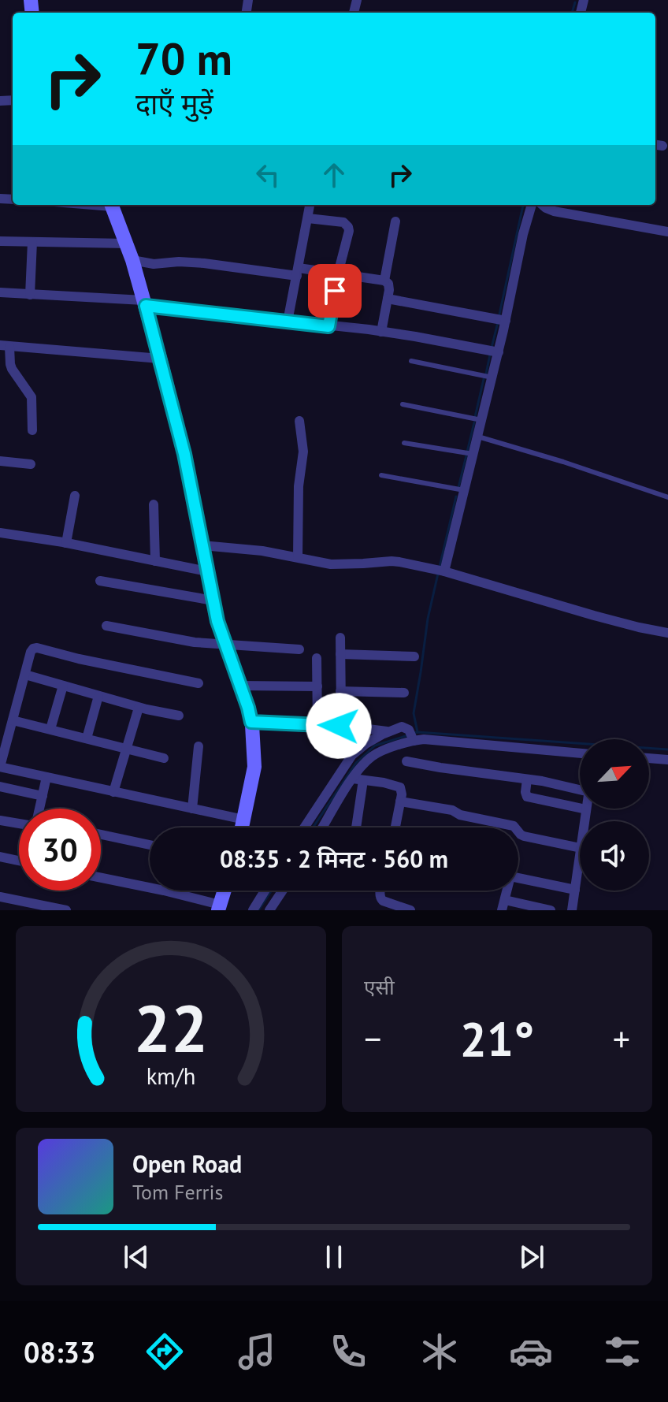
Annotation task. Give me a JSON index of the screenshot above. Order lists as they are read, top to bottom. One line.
{"north":"top right","page":{"turn":["70 m","दाएँ मुड़ें"],"limit":"30","trip":"08:35 · 2 मिनट · 560 m","tile":"एसी","heat":["−","21°","+"],"song":["Open Road","Tom Ferris"],"tabs":"08:33","gauge":["22","km/h"]}}
